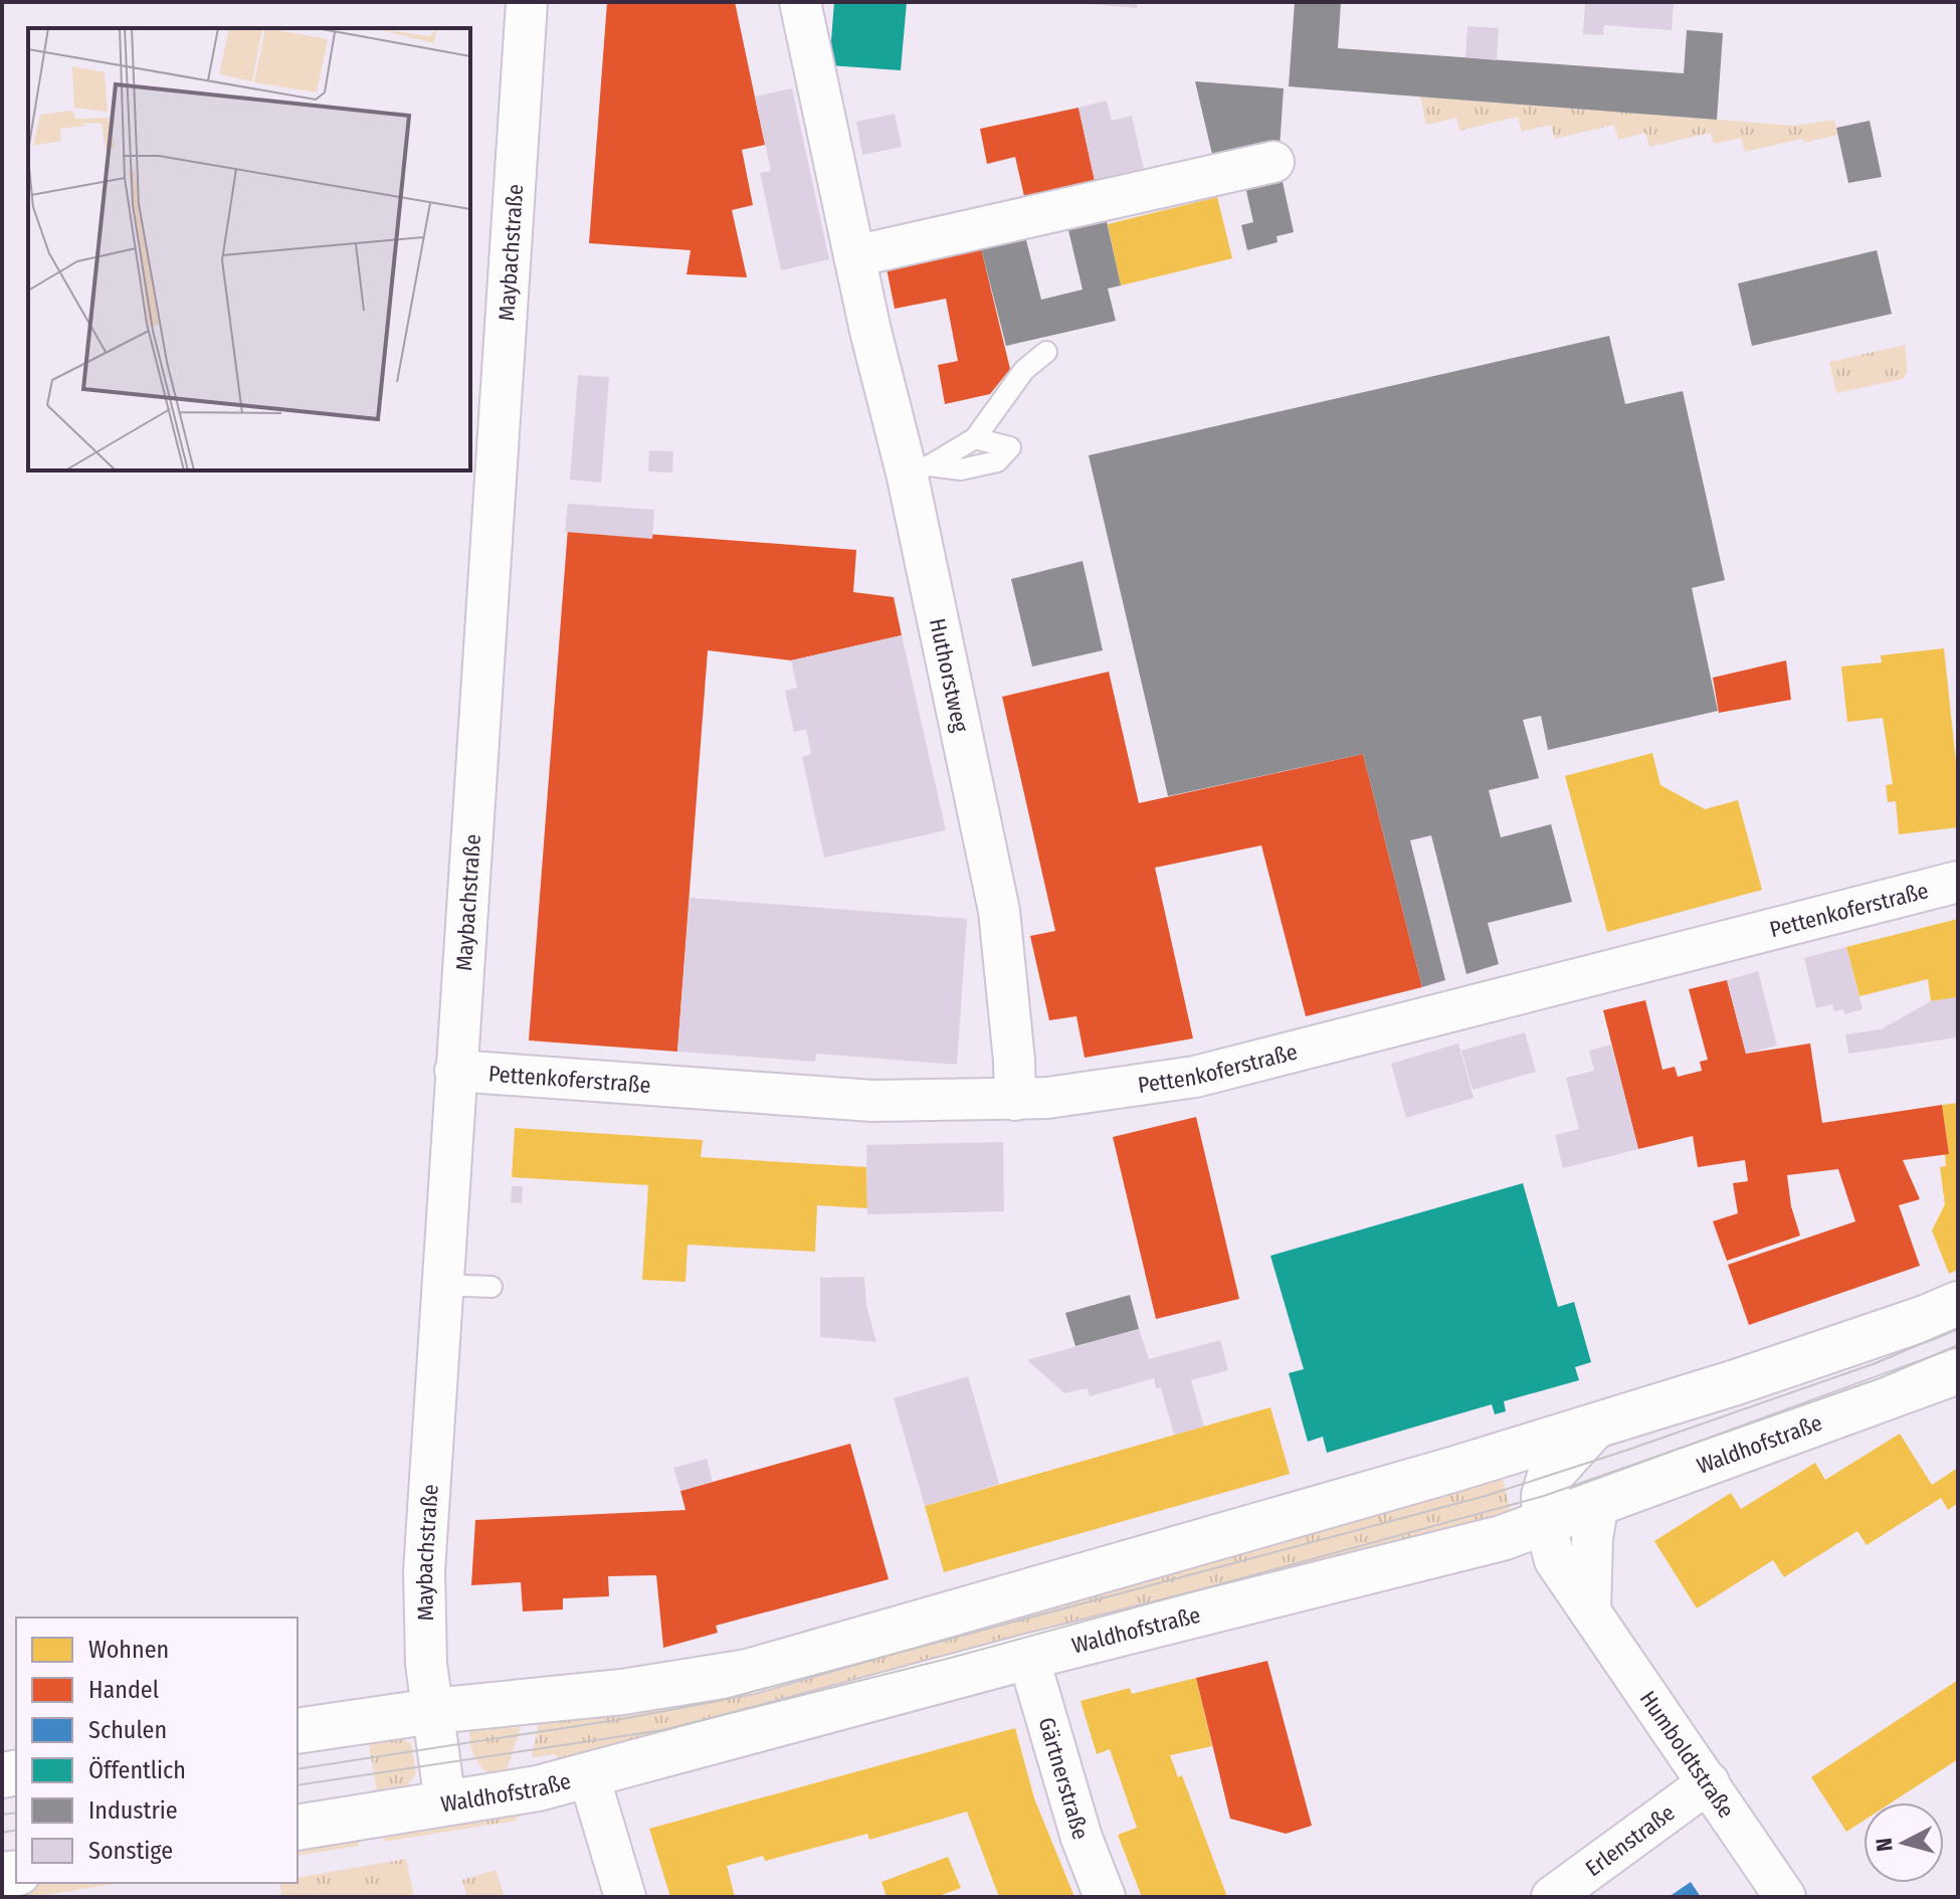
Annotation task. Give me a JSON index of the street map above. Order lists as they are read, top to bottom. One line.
{"streets":{"street":["Maybachstraße","Huthorstweg","Pettenkoferstraße","Waldhofstraße","Humboldtstraße","Gärtnerstraße","Erlenstraße"]},"crossings":[["Maybachstraße","Pettenkoferstraße"],["Maybachstraße","Waldhofstraße"],["Huthorstweg","Pettenkoferstraße"],["Waldhofstraße","Humboldtstraße"],["Waldhofstraße","Gärtnerstraße"],["Humboldtstraße","Erlenstraße"]],"legend":["Wohnen","Handel","Schulen","Öffentlich","Industrie","Sonstige"],"north":"left"}
